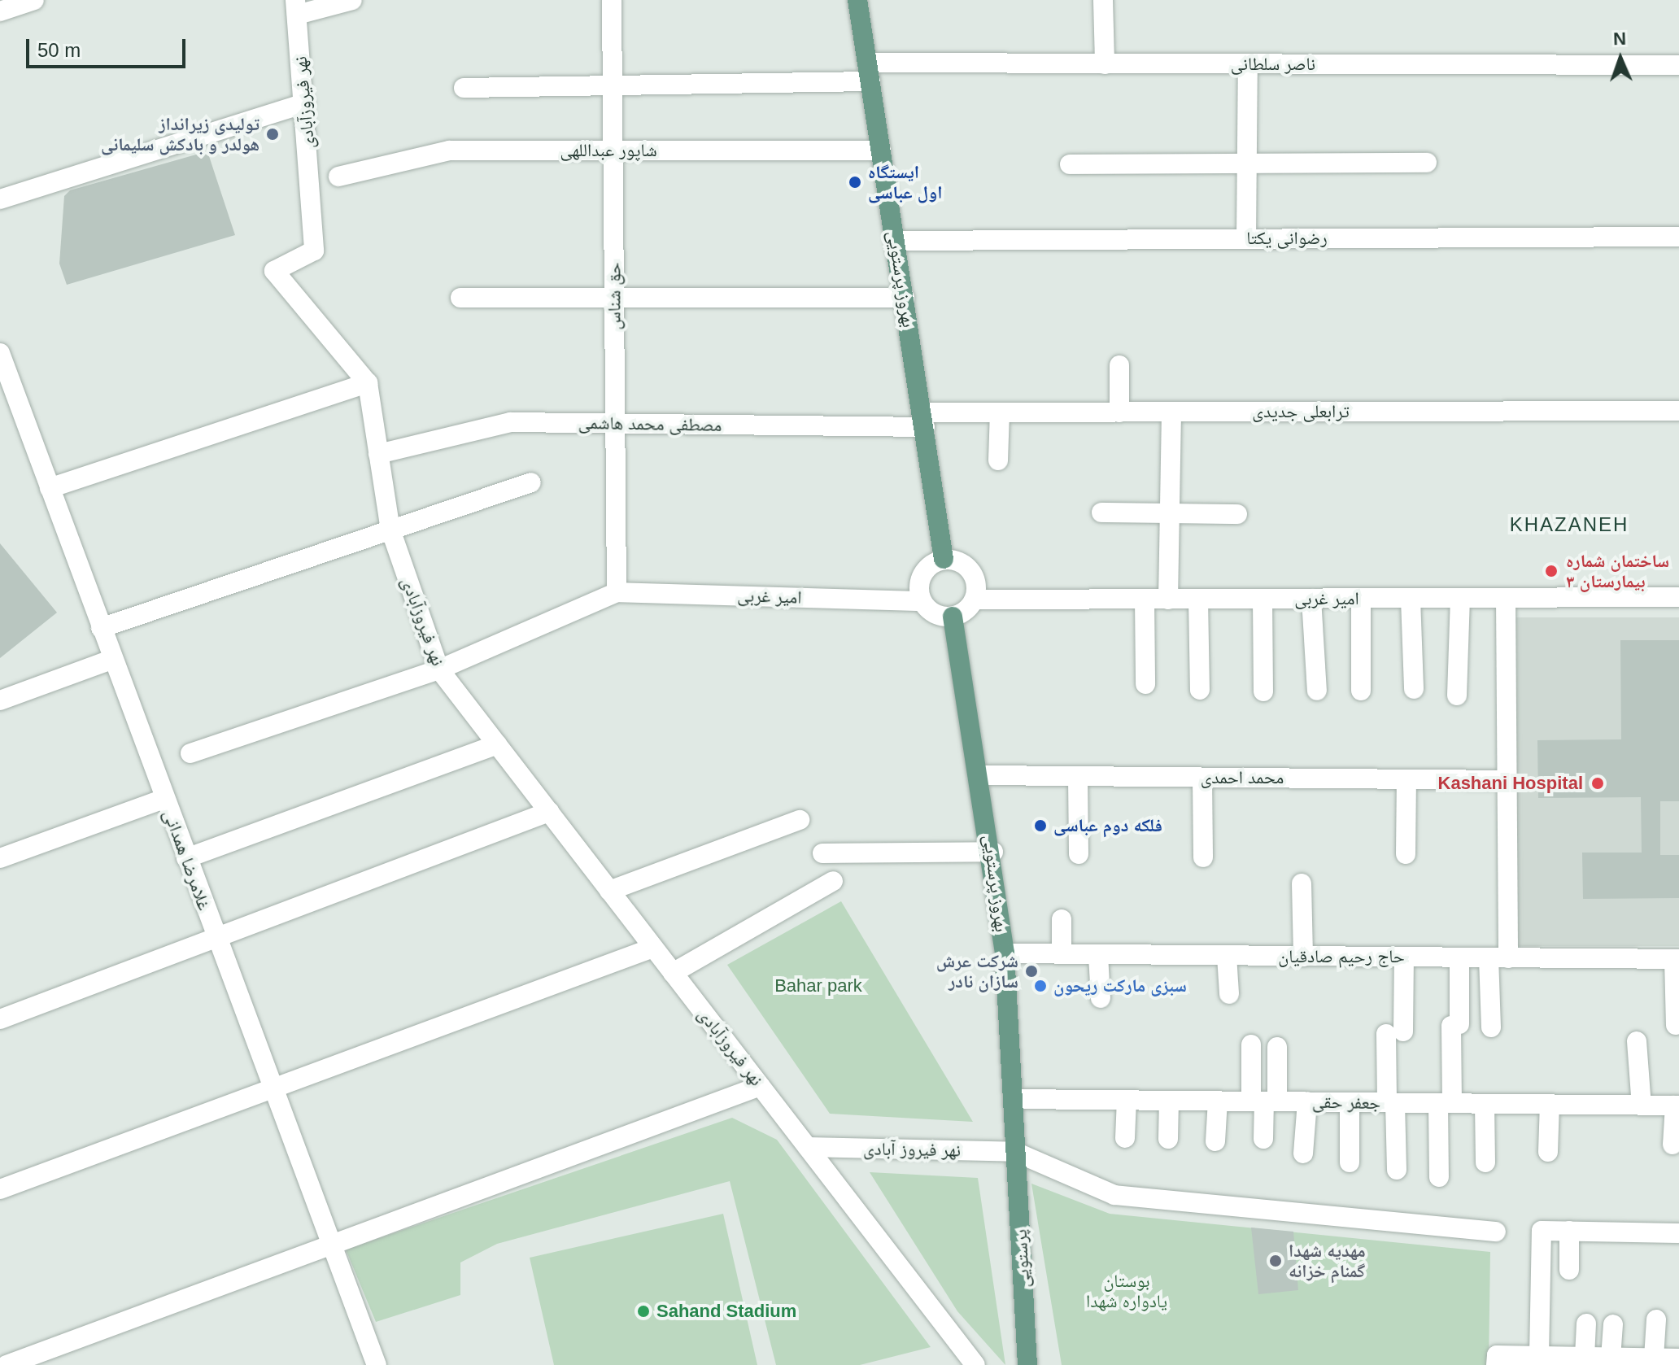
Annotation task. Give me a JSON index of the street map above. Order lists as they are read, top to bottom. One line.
{"streets":{"main road":["بهروز پرستویی","پرستویی"],"street":["ناصر سلطانی","نهر فیروزآبادی","شاپور عبداللهی","رضوانی یکتا","حق شناس","ترابعلی جدیدی","مصطفی محمد هاشمی","امیر غربی","محمد احمدی","غلامرضا همدانی","حاج رحیم صادقیان","جعفر حقی","نهر فیروز آبادی"]},"crossings":[["ناصر سلطانی","بهروز پرستویی"],["ناصر سلطانی","حق شناس"],["نهر فیروزآبادی","مصطفی محمد هاشمی"],["نهر فیروزآبادی","نهر فیروز آبادی"],["شاپور عبداللهی","بهروز پرستویی"],["شاپور عبداللهی","حق شناس"],["رضوانی یکتا","بهروز پرستویی"],["بهروز پرستویی","ترابعلی جدیدی"],["بهروز پرستویی","مصطفی محمد هاشمی"],["بهروز پرستویی","امیر غربی"],["بهروز پرستویی","محمد احمدی"],["بهروز پرستویی","حاج رحیم صادقیان"],["بهروز پرستویی","جعفر حقی"],["بهروز پرستویی","نهر فیروز آبادی"],["بهروز پرستویی","پرستویی"],["حق شناس","مصطفی محمد هاشمی"],["حق شناس","امیر غربی"],["ترابعلی جدیدی","مصطفی محمد هاشمی"],["نهر فیروز آبادی","پرستویی"]],"districts":["KHAZANEH"],"parks":["Bahar park","بوستان یادواره شهدا"],"places":["تولیدی زیرانداز هولدر و بادکش سلیمانی","ایستگاه اول عباسی","ساختمان شماره ۳ بیمارستان","Kashani Hospital","فلکه دوم عباسی","شرکت عرش سازان نادر","سبزی مارکت ریحون","مهدیه شهدا گمنام خزانه","Sahand Stadium"],"scale_bar":"50 m","north":"top"}
